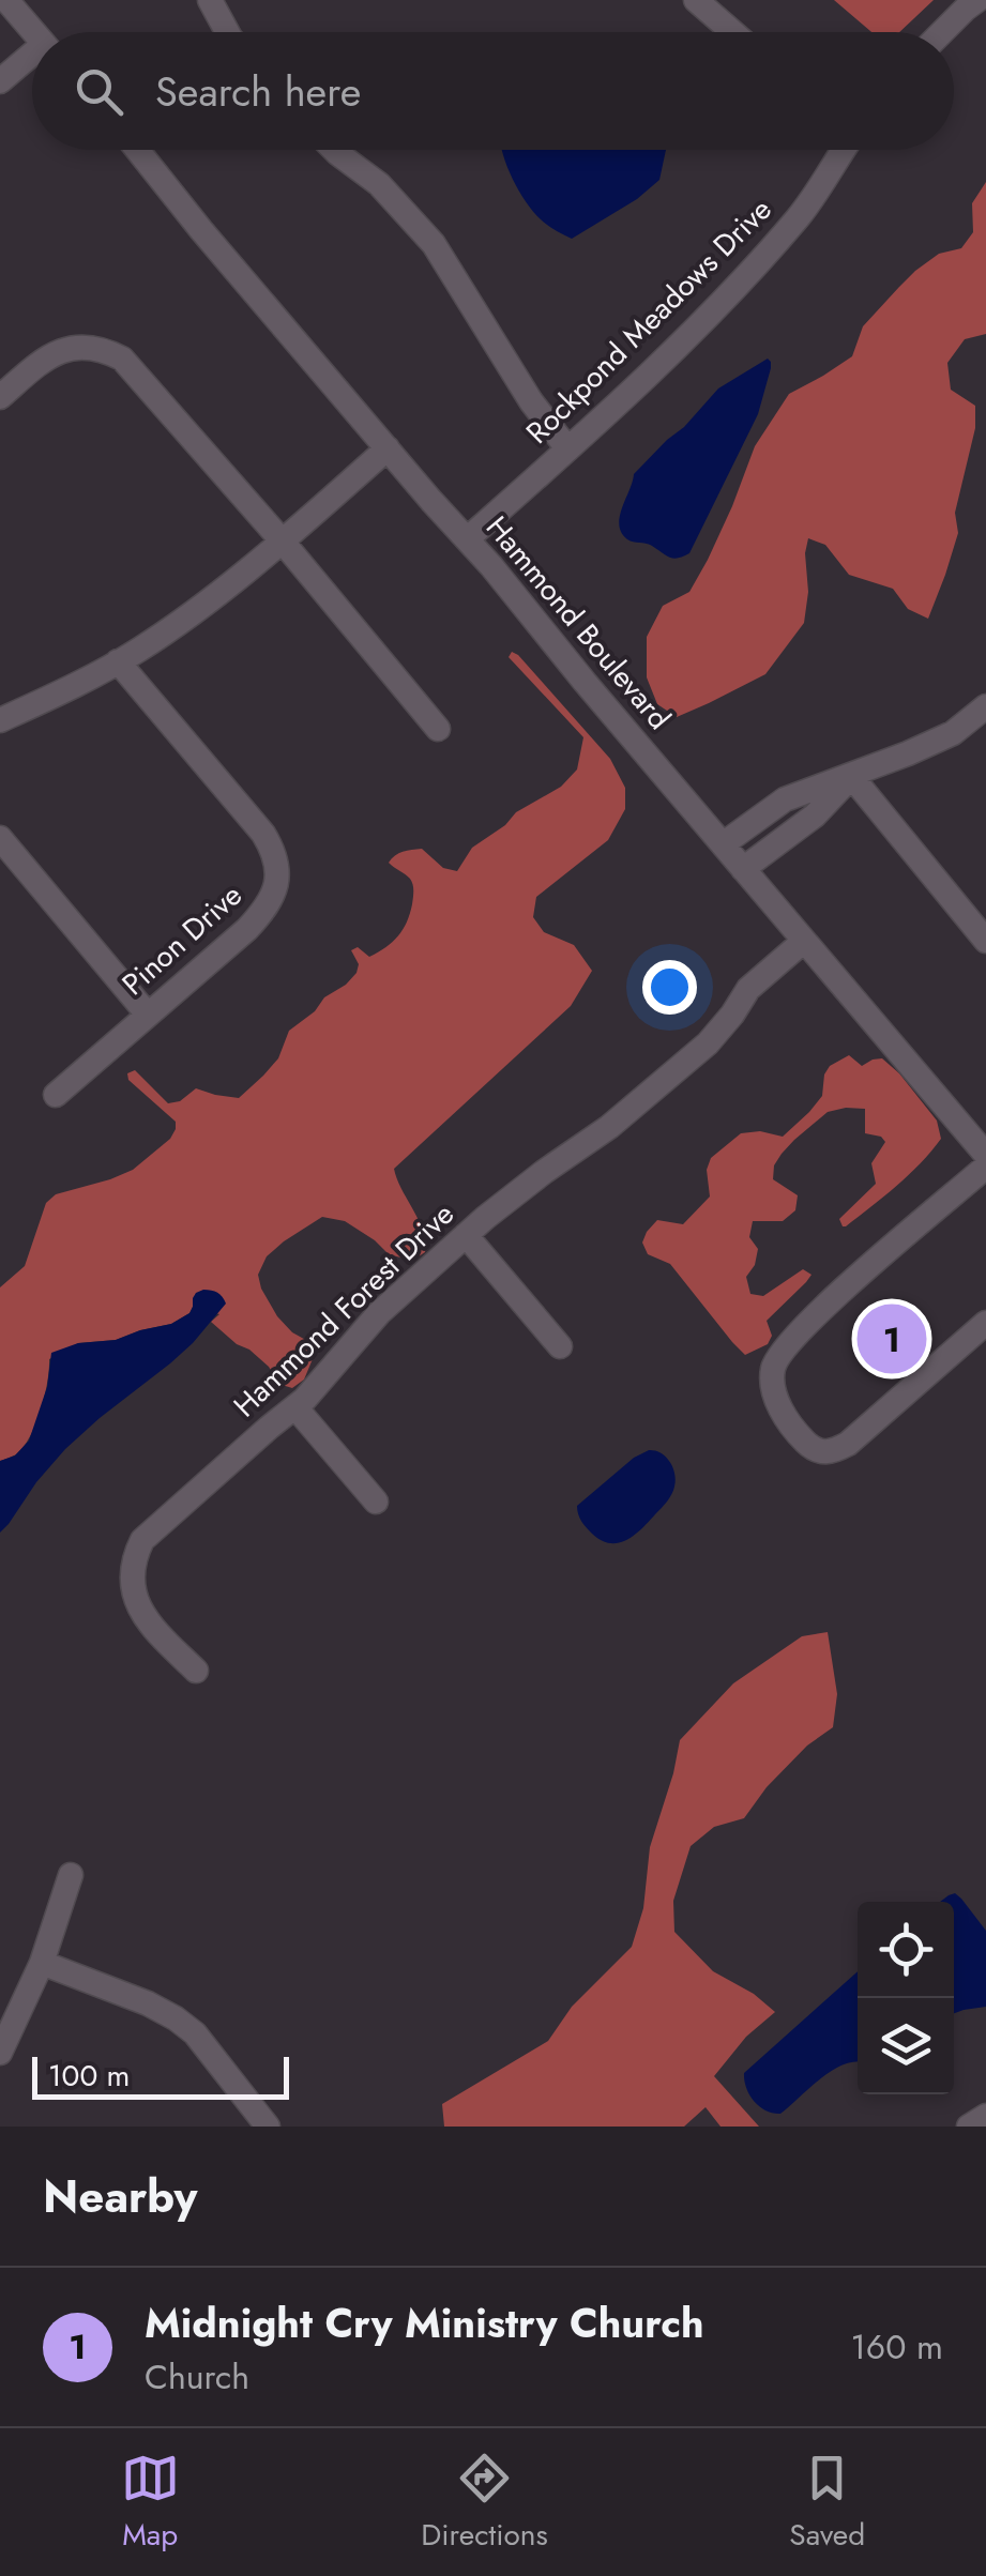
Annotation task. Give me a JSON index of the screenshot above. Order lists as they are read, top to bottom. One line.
{"streets":{"street":["Rockpond Meadows Drive","Hammond Boulevard","Pinon Drive","Hammond Forest Drive"]},"crossings":[["Rockpond Meadows Drive","Hammond Boulevard"],["Hammond Boulevard","Hammond Forest Drive"]],"scale_bar":"100 m","page":{"search":"Search here","pins":"1","scale":"100 m","heading":"Nearby","list":[{"mark":"1","name":"Midnight Cry Ministry Church","note":"Church","value":"160 m"}],"nav":["Map","Directions","Saved"]}}
